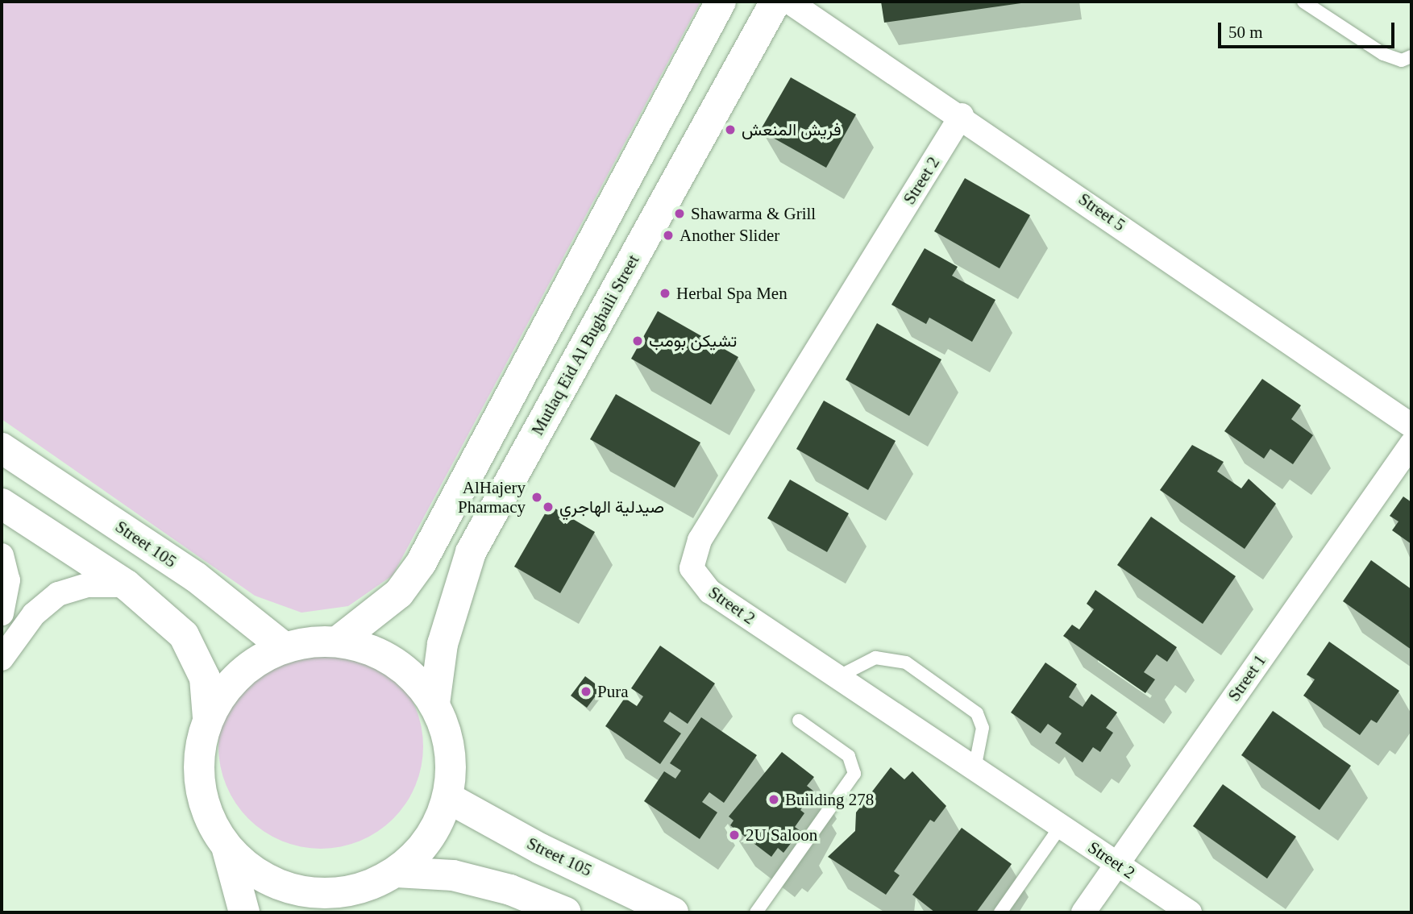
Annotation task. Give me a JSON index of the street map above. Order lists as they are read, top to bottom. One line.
{"streets":{"street":["Street 2","Street 5","Mutlaq Eid Al Bughaili Street","Street 105","Street 1"]},"crossings":[["Street 2","Street 5"],["Street 2","Street 1"]],"places":["فريش المنعش","Shawarma & Grill","Another Slider","Herbal Spa Men","تشيكن بومب","AlHajery Pharmacy","صيدلية الهاجري","Pura","Building 278","2U Saloon"],"scale_bar":"50 m"}
